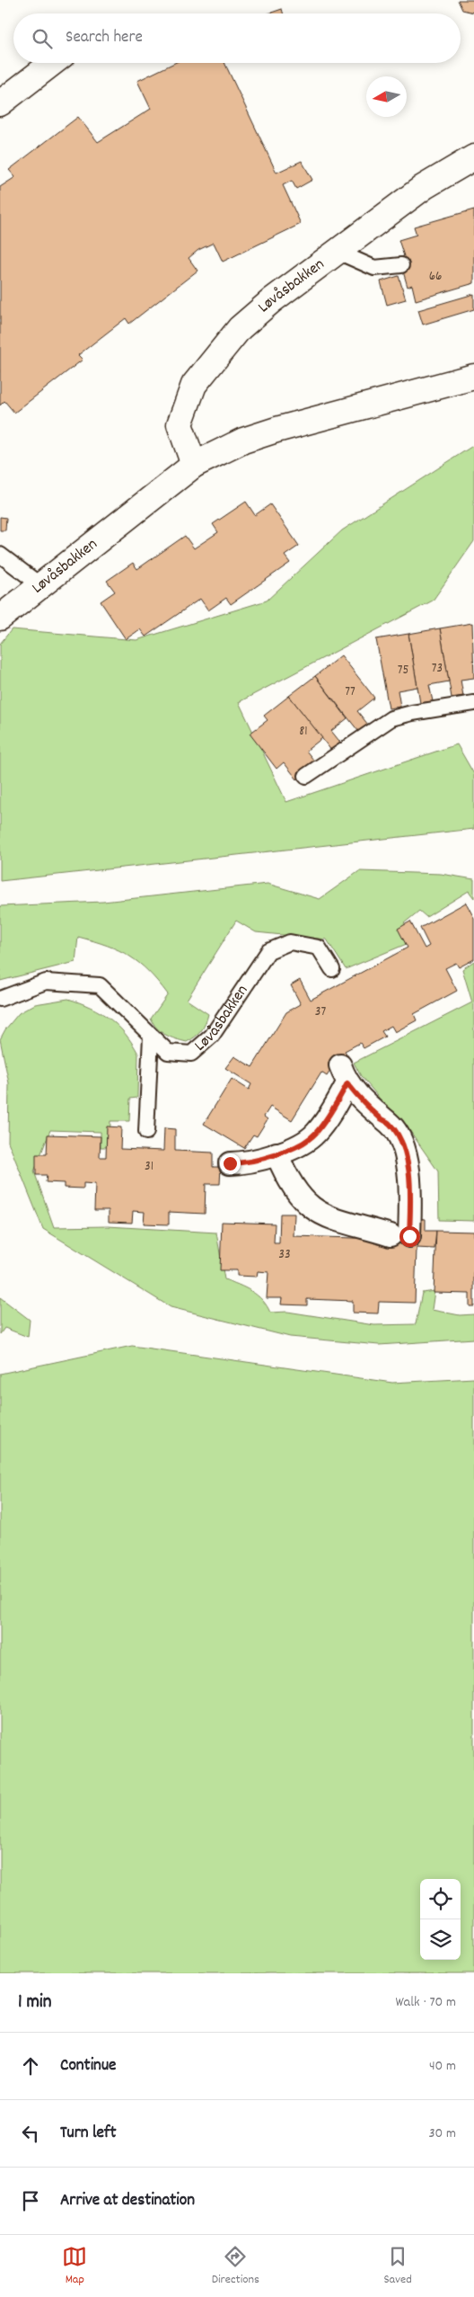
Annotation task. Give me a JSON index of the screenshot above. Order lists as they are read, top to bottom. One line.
{"streets":{"street":["Løvåsbakken"]},"house_numbers":["66","73","75","77","81","37","31","33"],"north":"left","page":{"search":"Search here","heading":["1 min","Walk · 70 m"],"list":[["Continue","40 m"],["Turn left","30 m"],"Arrive at destination"],"nav":["Map","Directions","Saved"]}}
